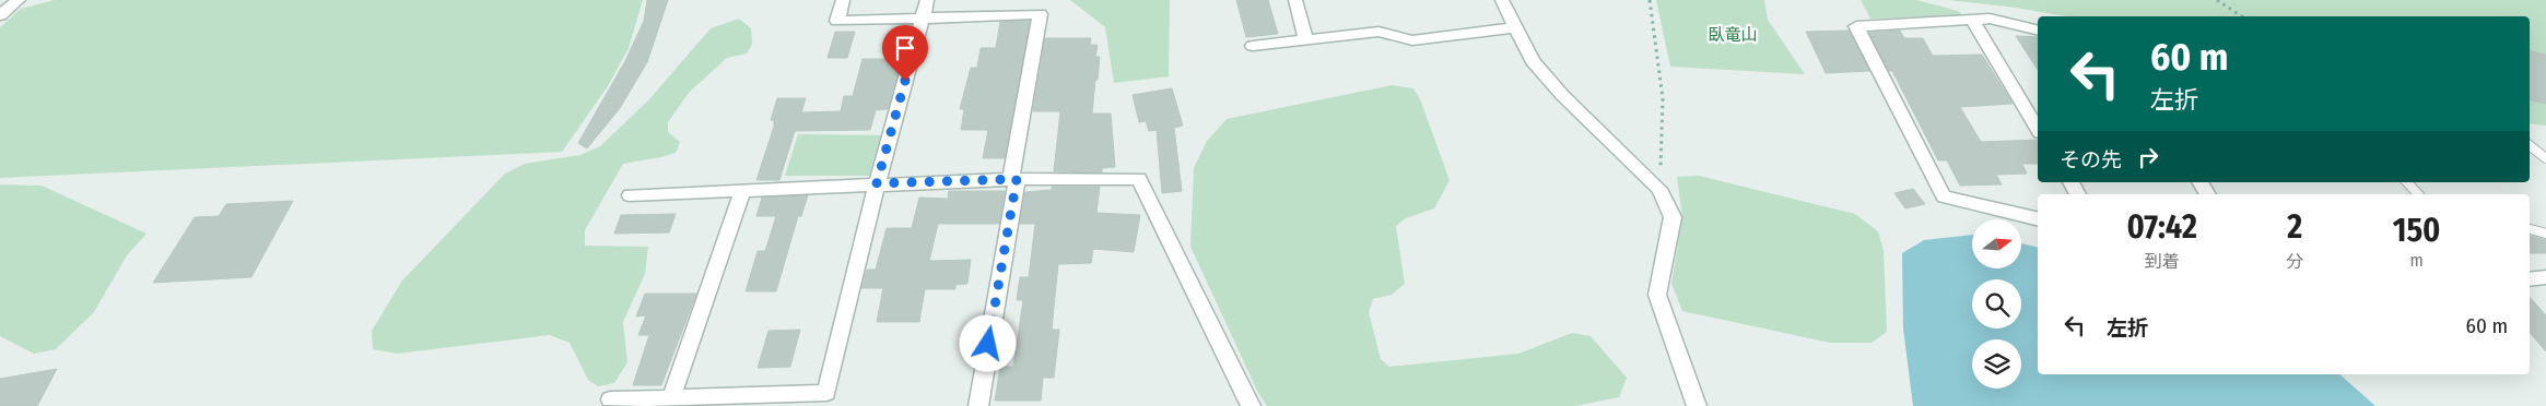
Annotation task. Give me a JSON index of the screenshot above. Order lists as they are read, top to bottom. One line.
{"parks":["臥竜山"],"north":"right","page":{"turn":["60 m","左折"],"then":"その先","eta":["07:42","到着","2","分","150","m"],"list":[{"name":"左折","value":"60 m"}]}}
